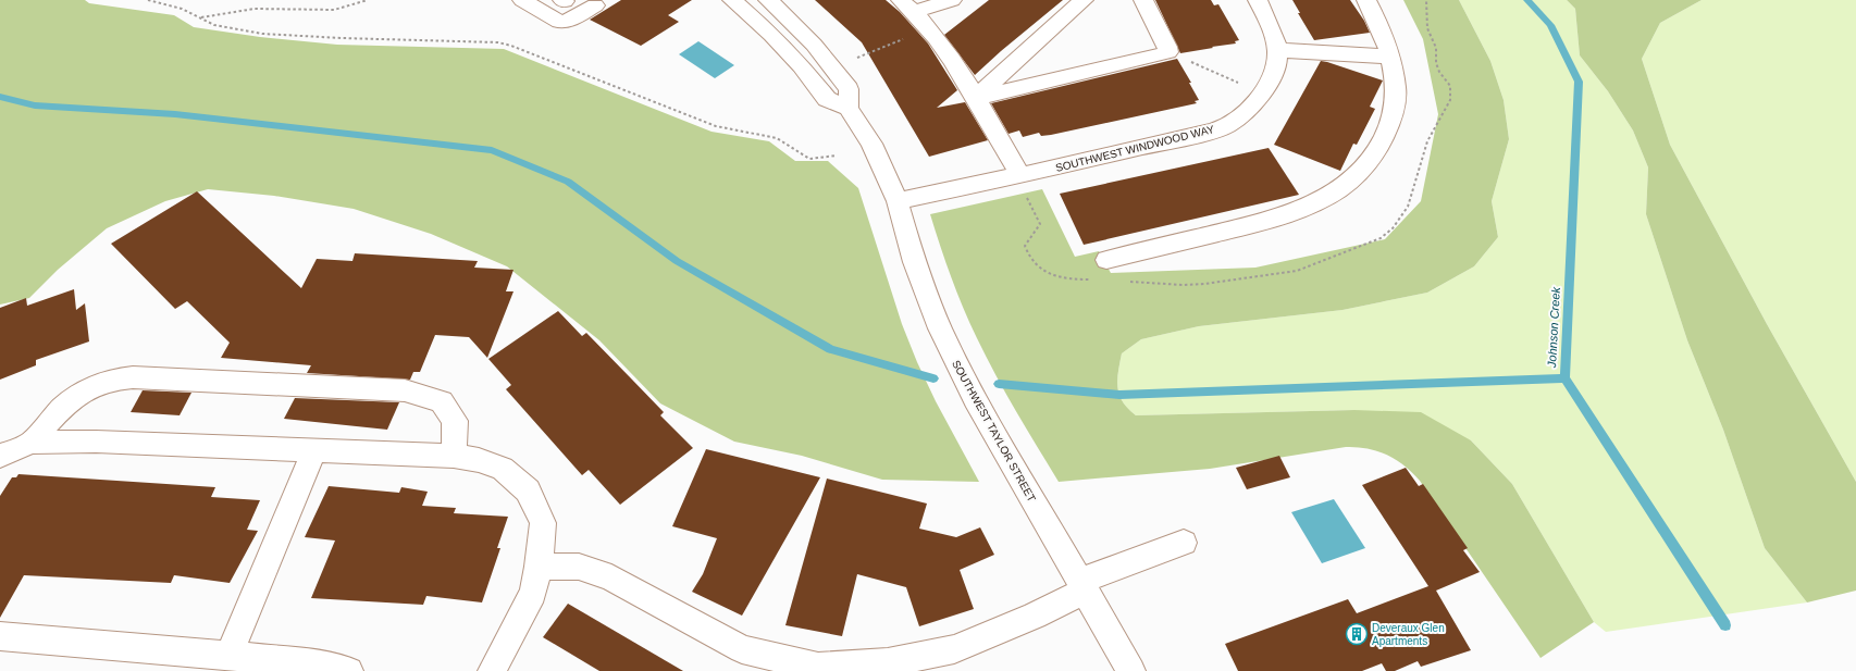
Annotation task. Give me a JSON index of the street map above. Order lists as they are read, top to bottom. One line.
{"streets":{"street":["SOUTHWEST WINDWOOD WAY","SOUTHWEST TAYLOR STREET"]},"crossings":[["SOUTHWEST WINDWOOD WAY","SOUTHWEST TAYLOR STREET"]],"water":["Johnson Creek"],"places":{"building":["Deveraux Glen Apartments"]}}
